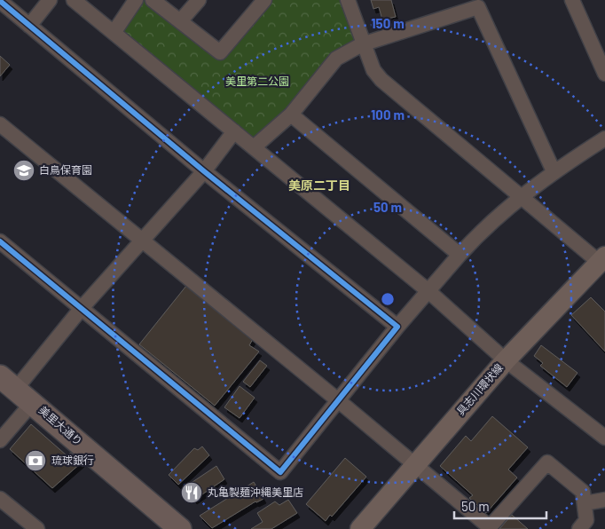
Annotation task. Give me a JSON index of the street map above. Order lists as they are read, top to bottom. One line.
{"streets":{"main road":["具志川環状線","美里大通り"]},"districts":["美原二丁目"],"parks":["美里第二公園"],"places":{"school or university":["白鳥保育園"],"bank":["琉球銀行"],"restaurant":["丸亀製麺沖縄美里店"]},"scale_bar":"50 m","rings":["150 m","100 m","50 m"]}
